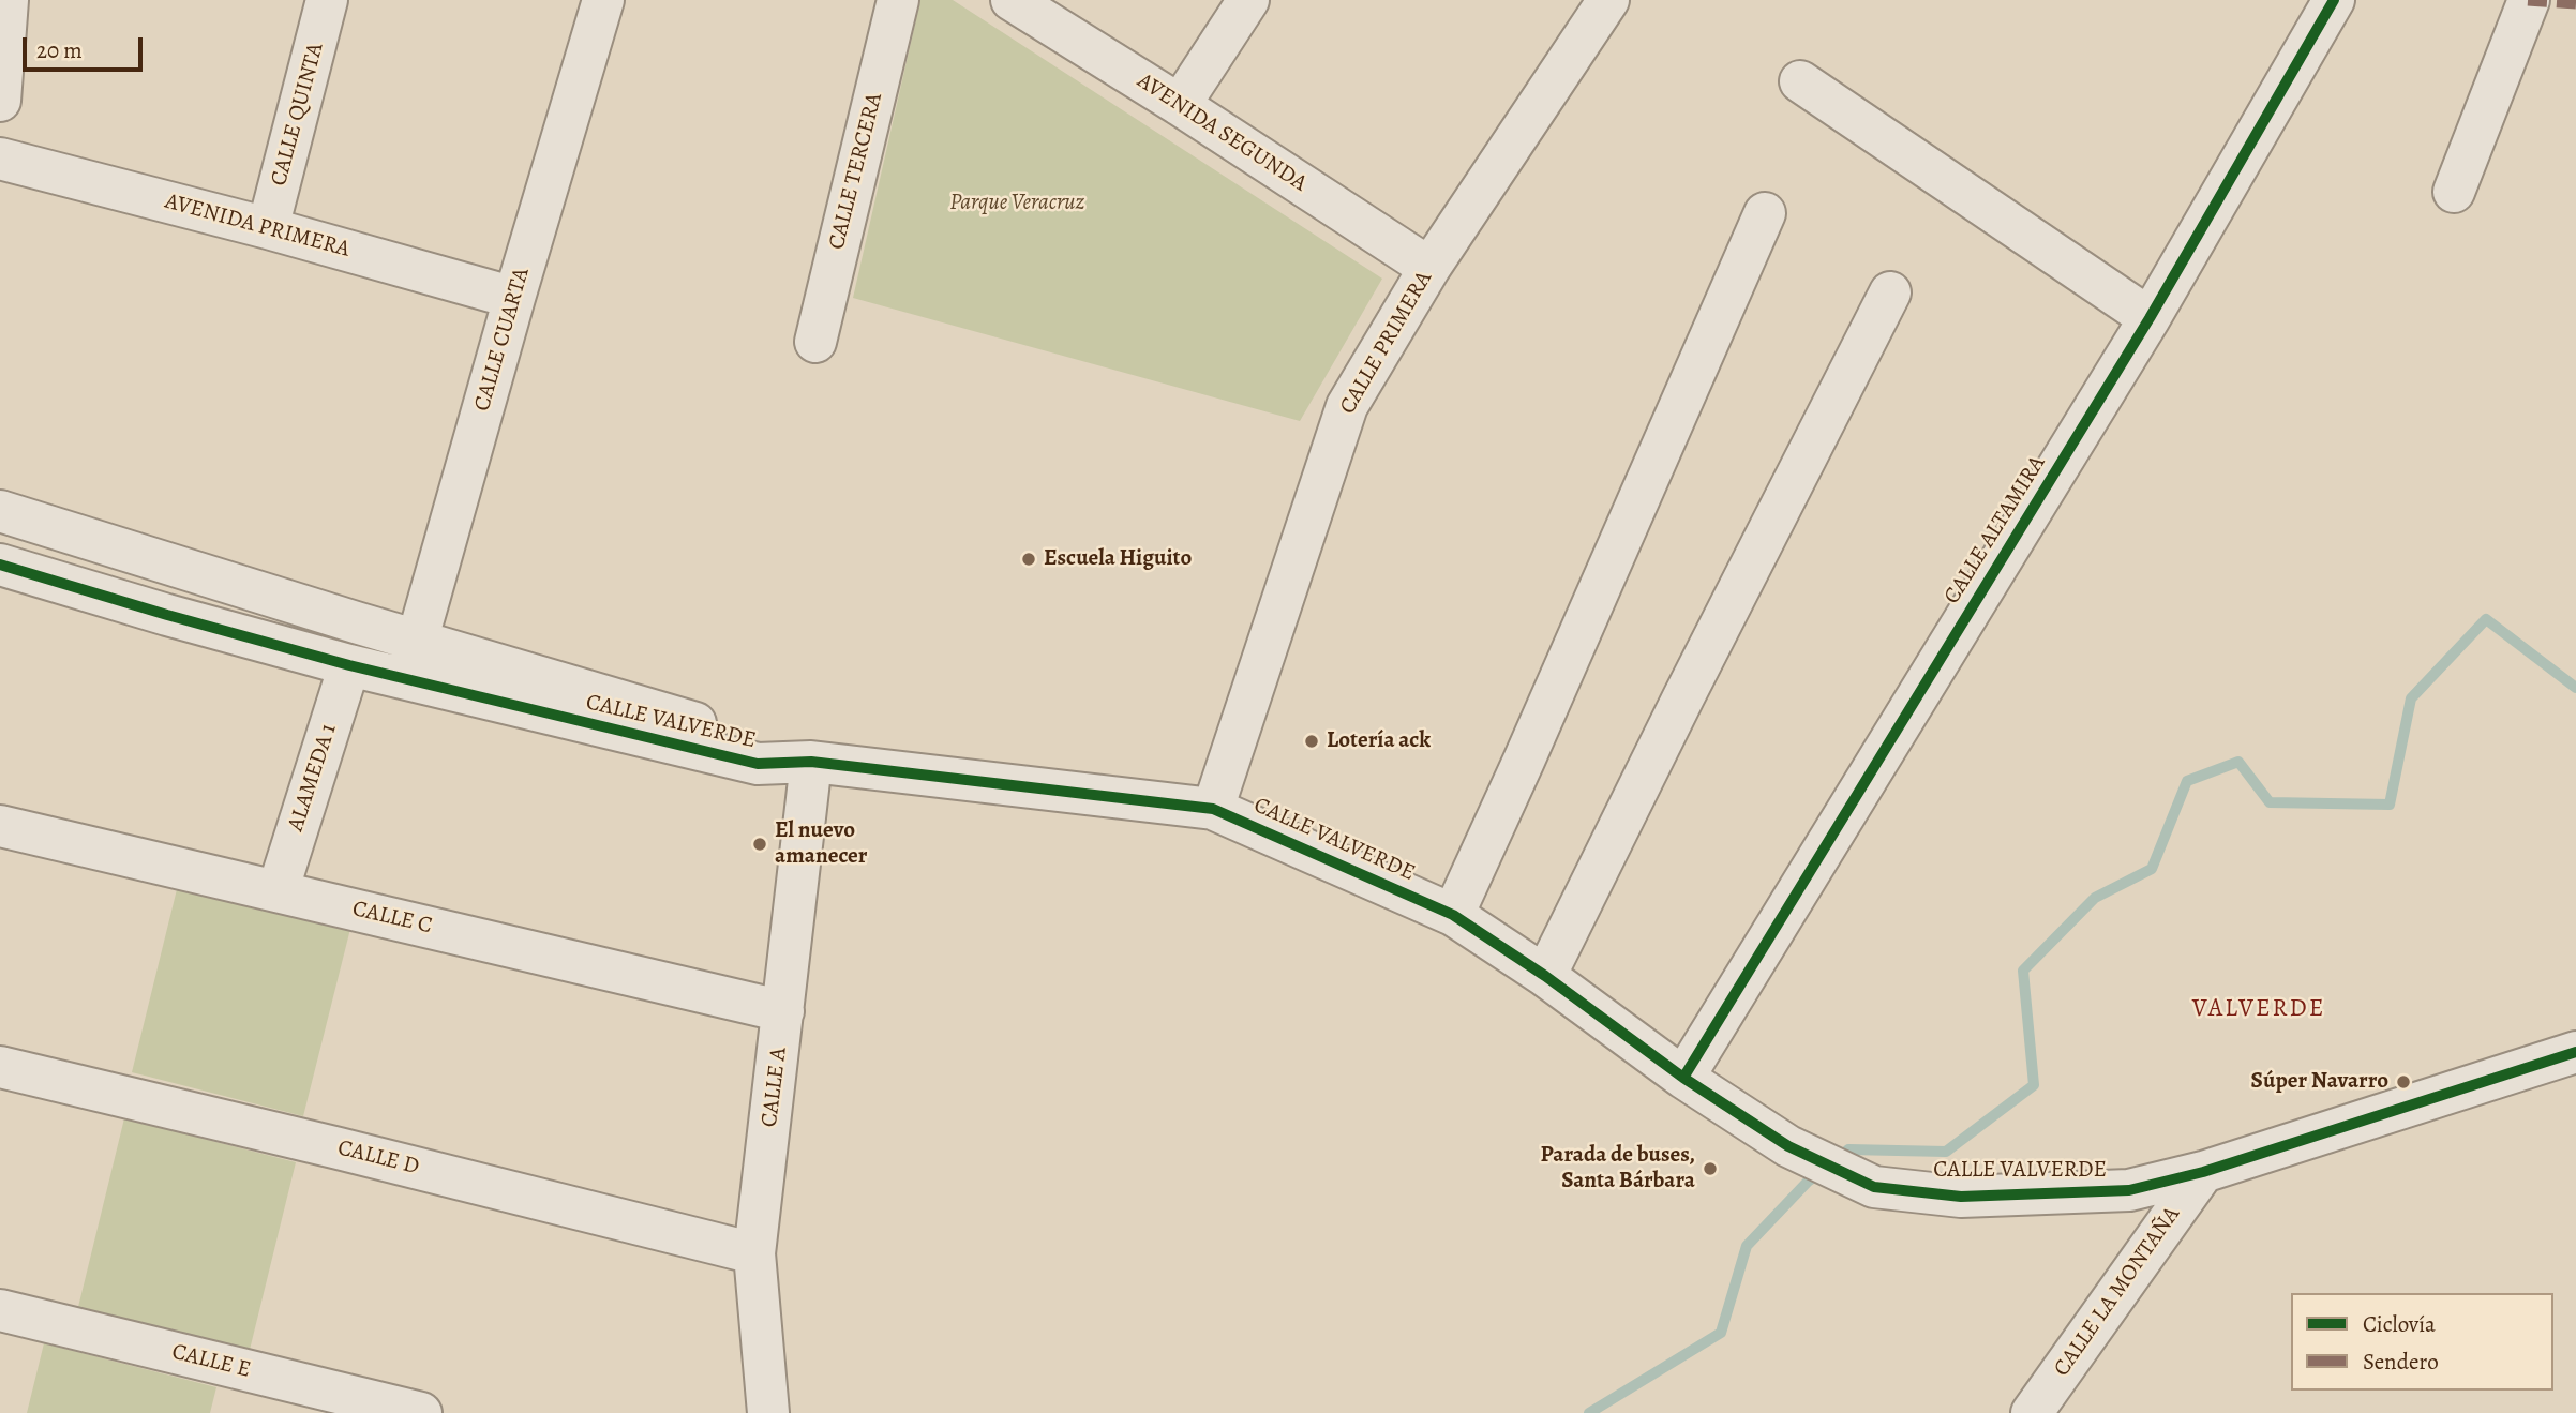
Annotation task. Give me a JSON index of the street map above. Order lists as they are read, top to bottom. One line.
{"streets":{"street":["CALLE QUINTA","AVENIDA SEGUNDA","CALLE TERCERA","AVENIDA PRIMERA","CALLE CUARTA","CALLE PRIMERA","CALLE ALTAMIRA","CALLE VALVERDE","ALAMEDA 1","CALLE C","CALLE A","CALLE D","CALLE LA MONTAÑA","CALLE E"]},"crossings":[["CALLE QUINTA","AVENIDA PRIMERA"],["AVENIDA SEGUNDA","CALLE PRIMERA"],["AVENIDA PRIMERA","CALLE CUARTA"],["CALLE CUARTA","CALLE VALVERDE"],["CALLE PRIMERA","CALLE VALVERDE"],["CALLE ALTAMIRA","CALLE VALVERDE"],["CALLE VALVERDE","ALAMEDA 1"],["CALLE VALVERDE","CALLE A"],["CALLE VALVERDE","CALLE LA MONTAÑA"],["ALAMEDA 1","CALLE C"],["CALLE C","CALLE A"],["CALLE A","CALLE D"]],"districts":["VALVERDE"],"parks":["Parque Veracruz"],"places":["Escuela Higuito","Lotería ack","El nuevo amanecer","Súper Navarro","Parada de buses, Santa Bárbara"],"legend":["Ciclovía","Sendero"],"scale_bar":"20 m"}
